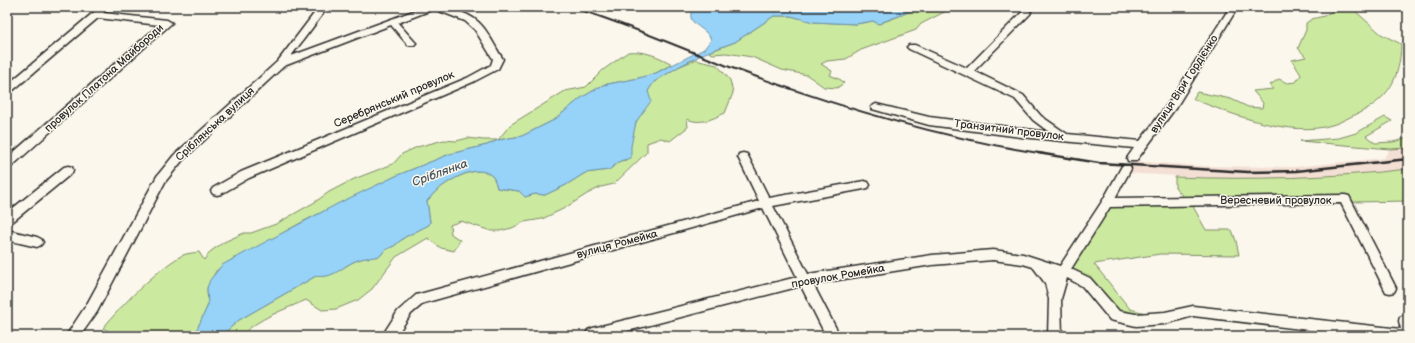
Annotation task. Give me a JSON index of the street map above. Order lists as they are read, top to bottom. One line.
{"streets":{"street":["провулок Платона Майбороди","вулиця Віри Гордієнко","Серебрянський провулок","Сріблянська вулиця","Транзитний провулок","Вересневий провулок","вулиця Ромейка","провулок Ромейка"]},"crossings":[["вулиця Віри Гордієнко","Транзитний провулок"],["вулиця Віри Гордієнко","Вересневий провулок"],["вулиця Віри Гордієнко","провулок Ромейка"]],"water":["Сріблянка"]}
